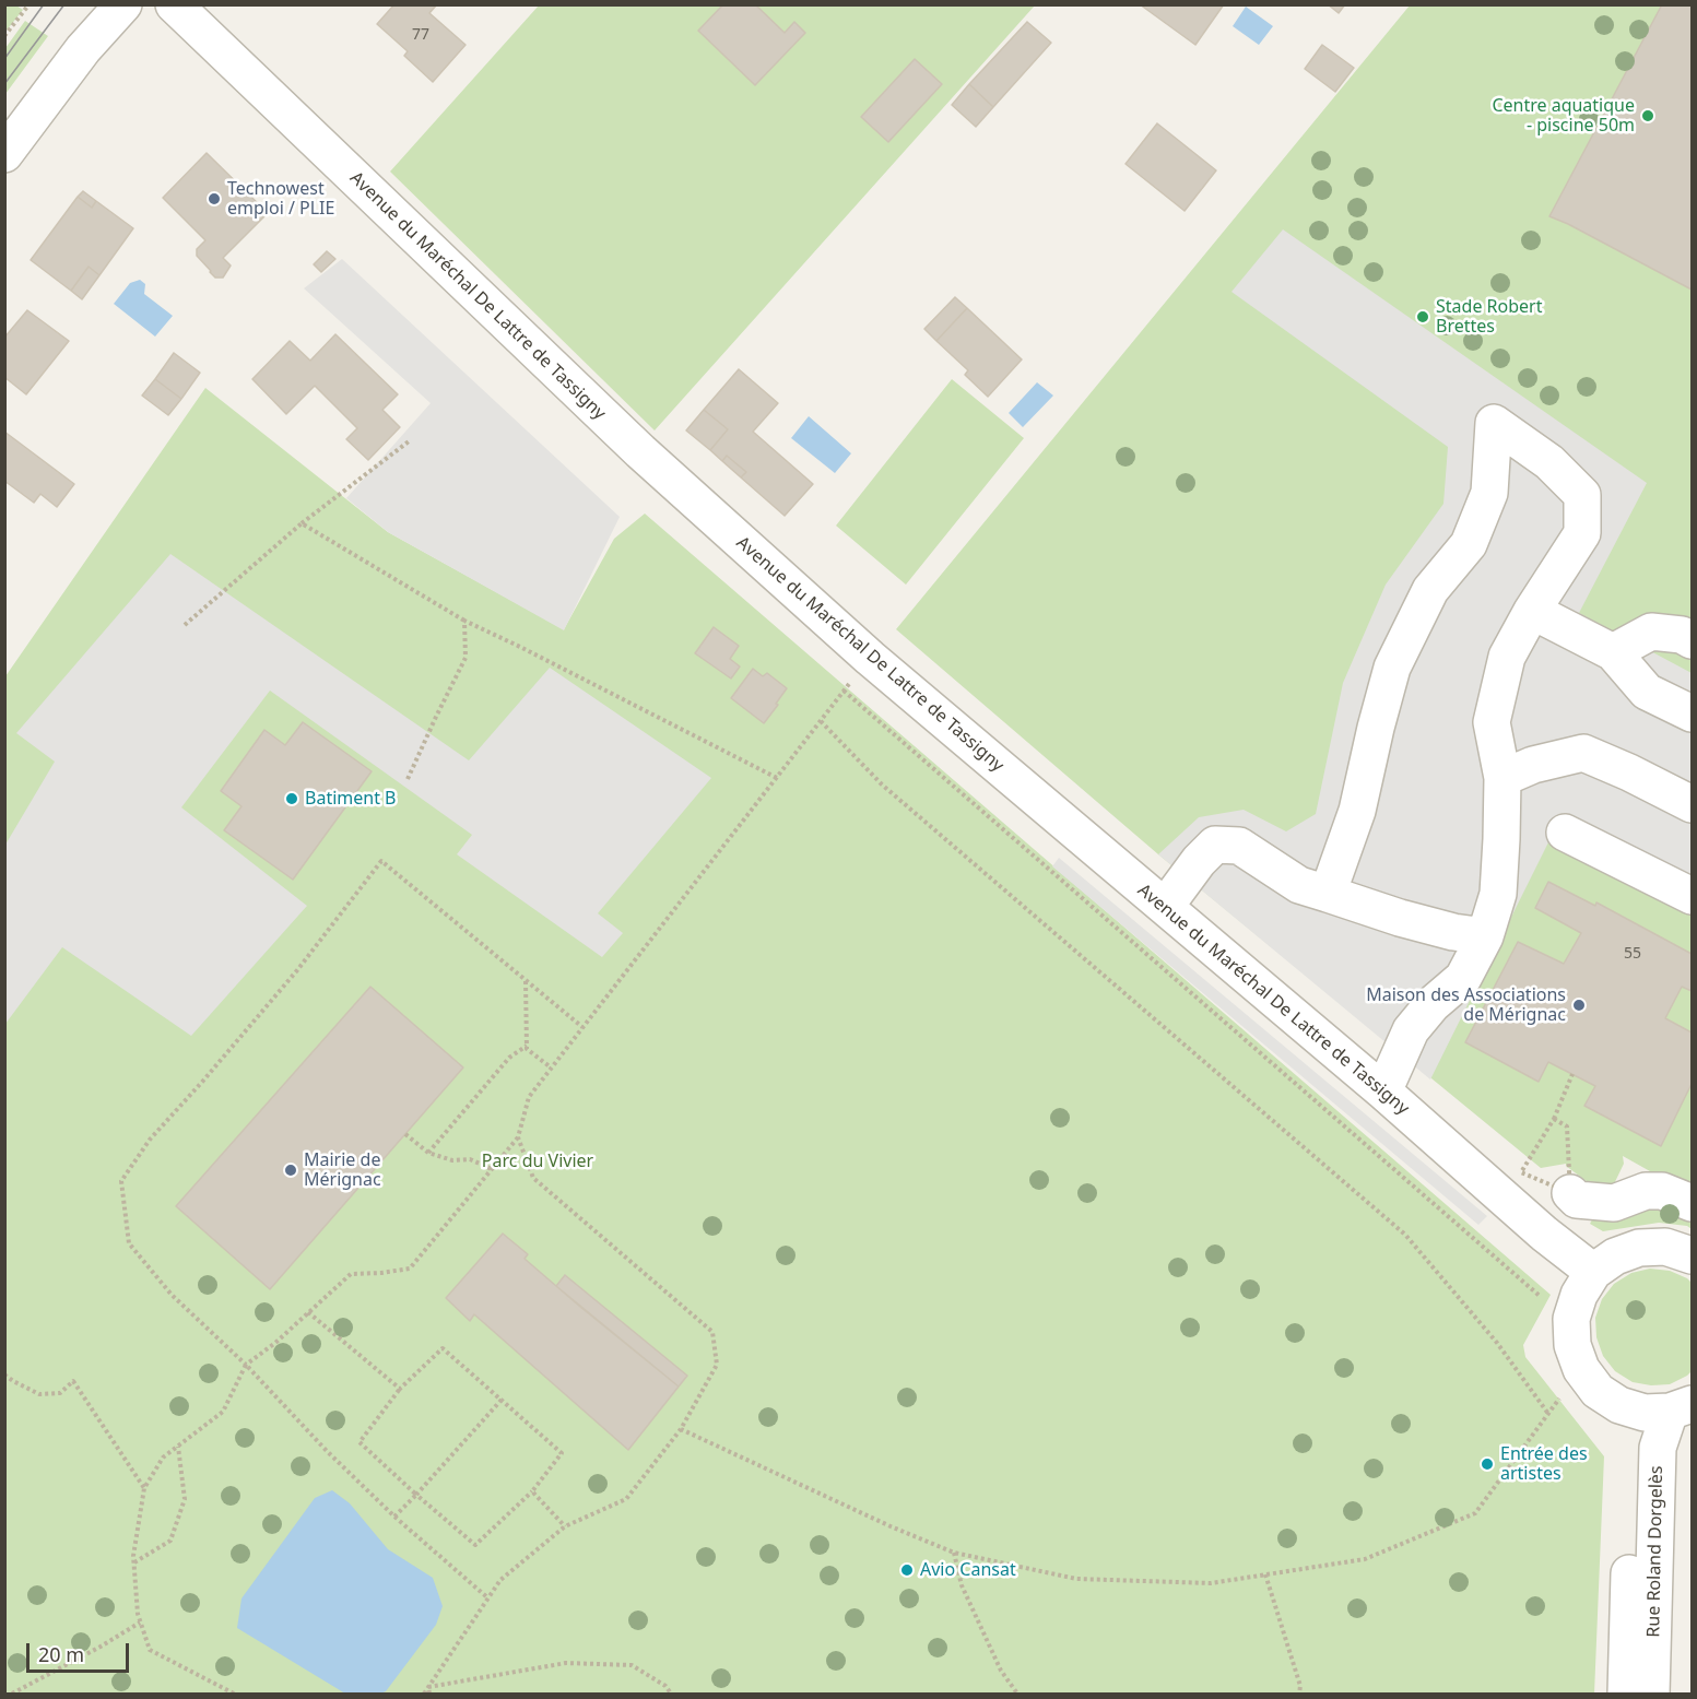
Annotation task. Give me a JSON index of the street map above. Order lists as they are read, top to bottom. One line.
{"streets":{"street":["Avenue du Maréchal De Lattre de Tassigny","Rue Roland Dorgelès"]},"parks":["Parc du Vivier"],"places":["Centre aquatique - piscine 50m","Technowest emploi / PLIE","Stade Robert Brettes","Batiment B","Maison des Associations de Mérignac","Mairie de Mérignac","Entrée des artistes","Avio Cansat"],"house_numbers":["77","55"],"scale_bar":"20 m"}
